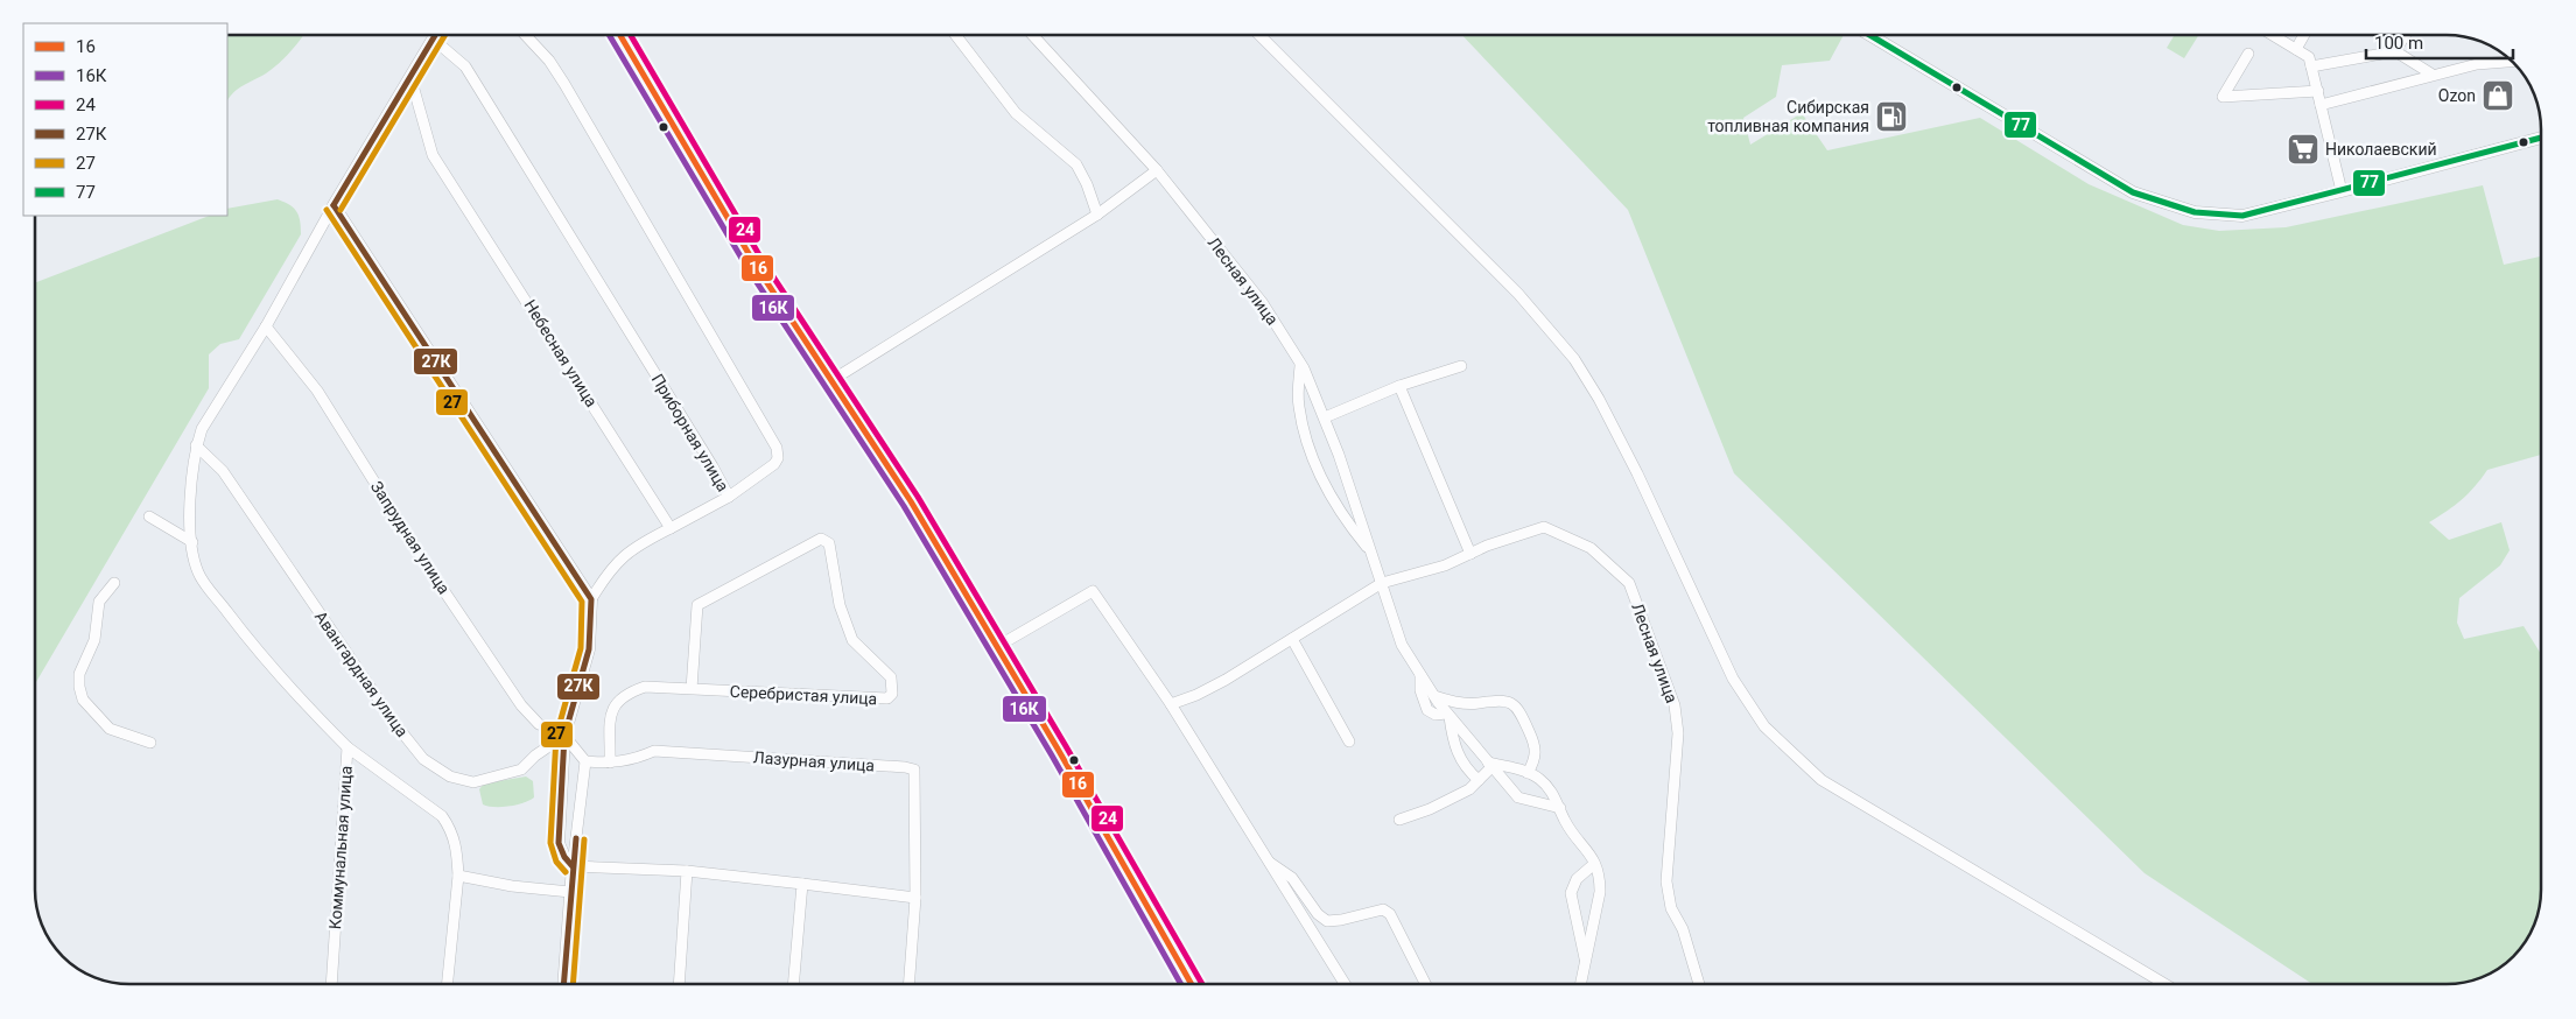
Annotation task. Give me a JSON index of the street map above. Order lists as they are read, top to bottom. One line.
{"streets":{"street":["Лесная улица","Небесная улица","Приборная улица","Запрудная улица","Авангардная улица","Серебристая улица","Лазурная улица","Коммунальная улица"]},"crossings":[["Запрудная улица","Авангардная улица"],["Серебристая улица","Лазурная улица"]],"places":{"shop":["Ozon"],"fuel station":["Сибирская топливная компания"],"supermarket":["Николаевский"]},"lines":["transit line 16","transit line 16К","transit line 24","transit line 27К","transit line 27","transit line 77"],"legend":["16","16К","24","27К","27","77"],"scale_bar":"100 m"}
